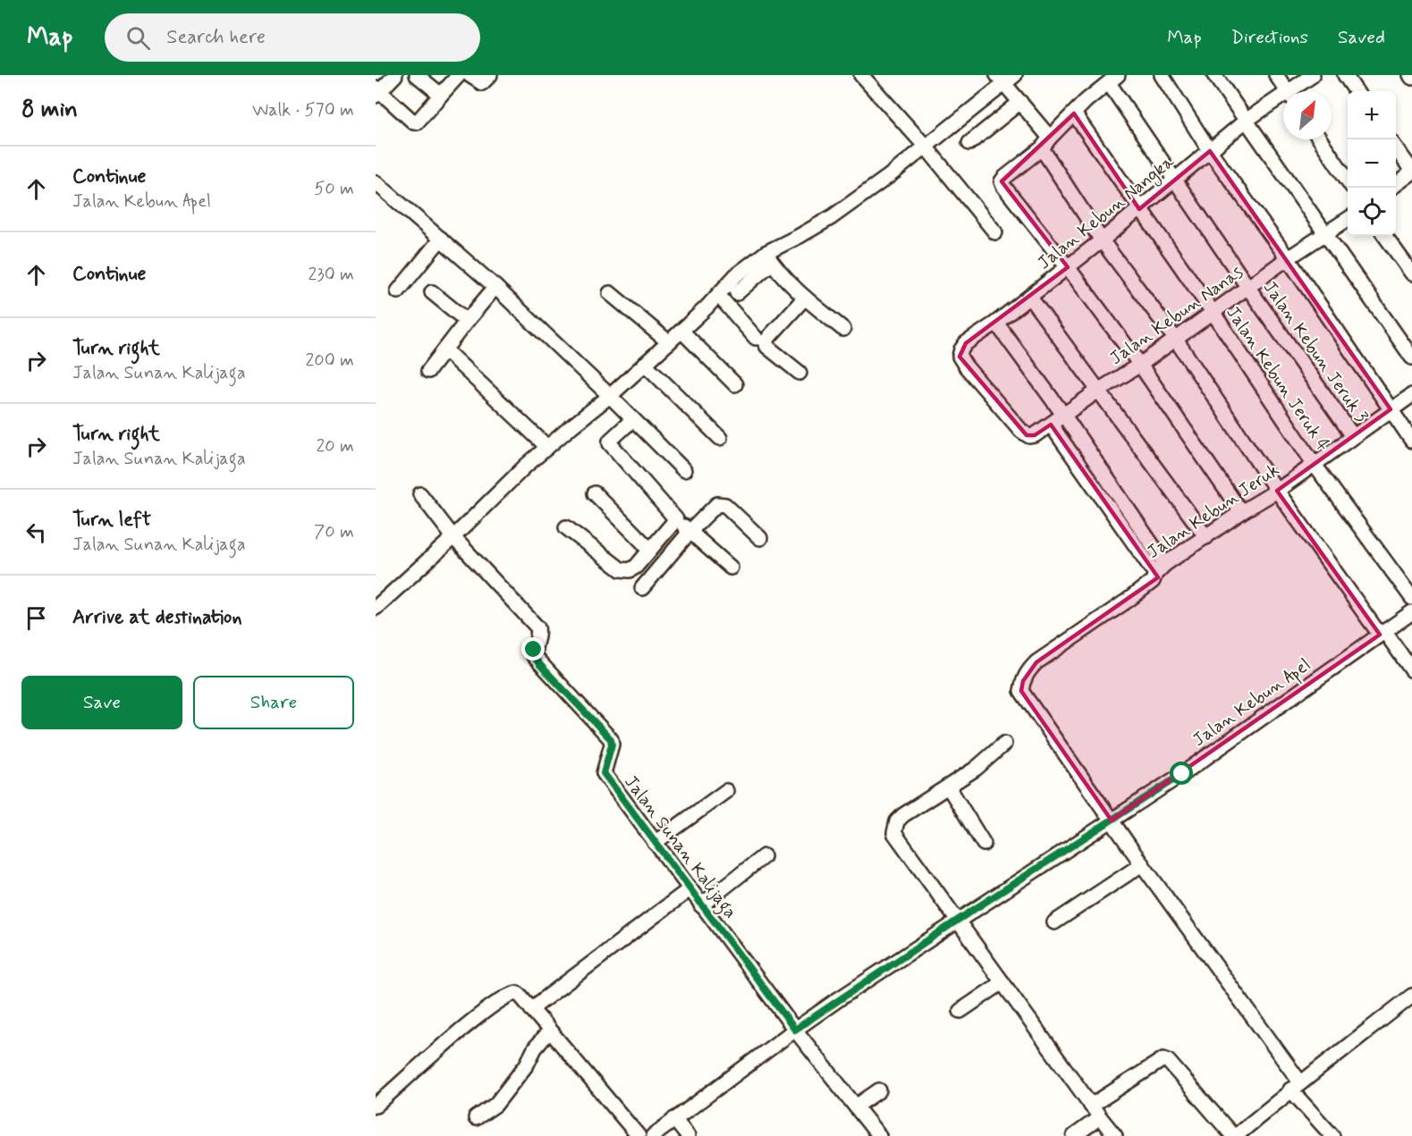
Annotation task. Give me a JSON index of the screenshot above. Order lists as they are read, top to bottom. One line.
{"streets":{"street":["Jalan Kebun Nangka","Jalan Kebun Nanas","Jalan Kebun Jeruk 3","Jalan Kebun Jeruk 4","Jalan Kebun Jeruk","Jalan Kebun Apel","Jalan Sunan Kalijaga"]},"crossings":[["Jalan Kebun Nangka","Jalan Kebun Nanas"],["Jalan Kebun Nangka","Jalan Kebun Jeruk 3"],["Jalan Kebun Nangka","Jalan Kebun Jeruk 4"],["Jalan Kebun Nanas","Jalan Kebun Jeruk 3"],["Jalan Kebun Nanas","Jalan Kebun Jeruk 4"],["Jalan Kebun Nanas","Jalan Kebun Jeruk"],["Jalan Kebun Jeruk 3","Jalan Kebun Jeruk"],["Jalan Kebun Jeruk 4","Jalan Kebun Jeruk"],["Jalan Kebun Apel","Jalan Sunan Kalijaga"]],"north":"top right","page":{"header":"Map","search":"Search here","nav":["Map","Directions","Saved"],"heading":["8 min","Walk · 570 m"],"map_buttons":["+","−"],"list":[["Continue","Jalan Kebun Apel","50 m"],["Continue","230 m"],["Turn right","Jalan Sunan Kalijaga","200 m"],["Turn right","Jalan Sunan Kalijaga","20 m"],["Turn left","Jalan Sunan Kalijaga","70 m"],"Arrive at destination"],"buttons":["Save","Share"]}}
